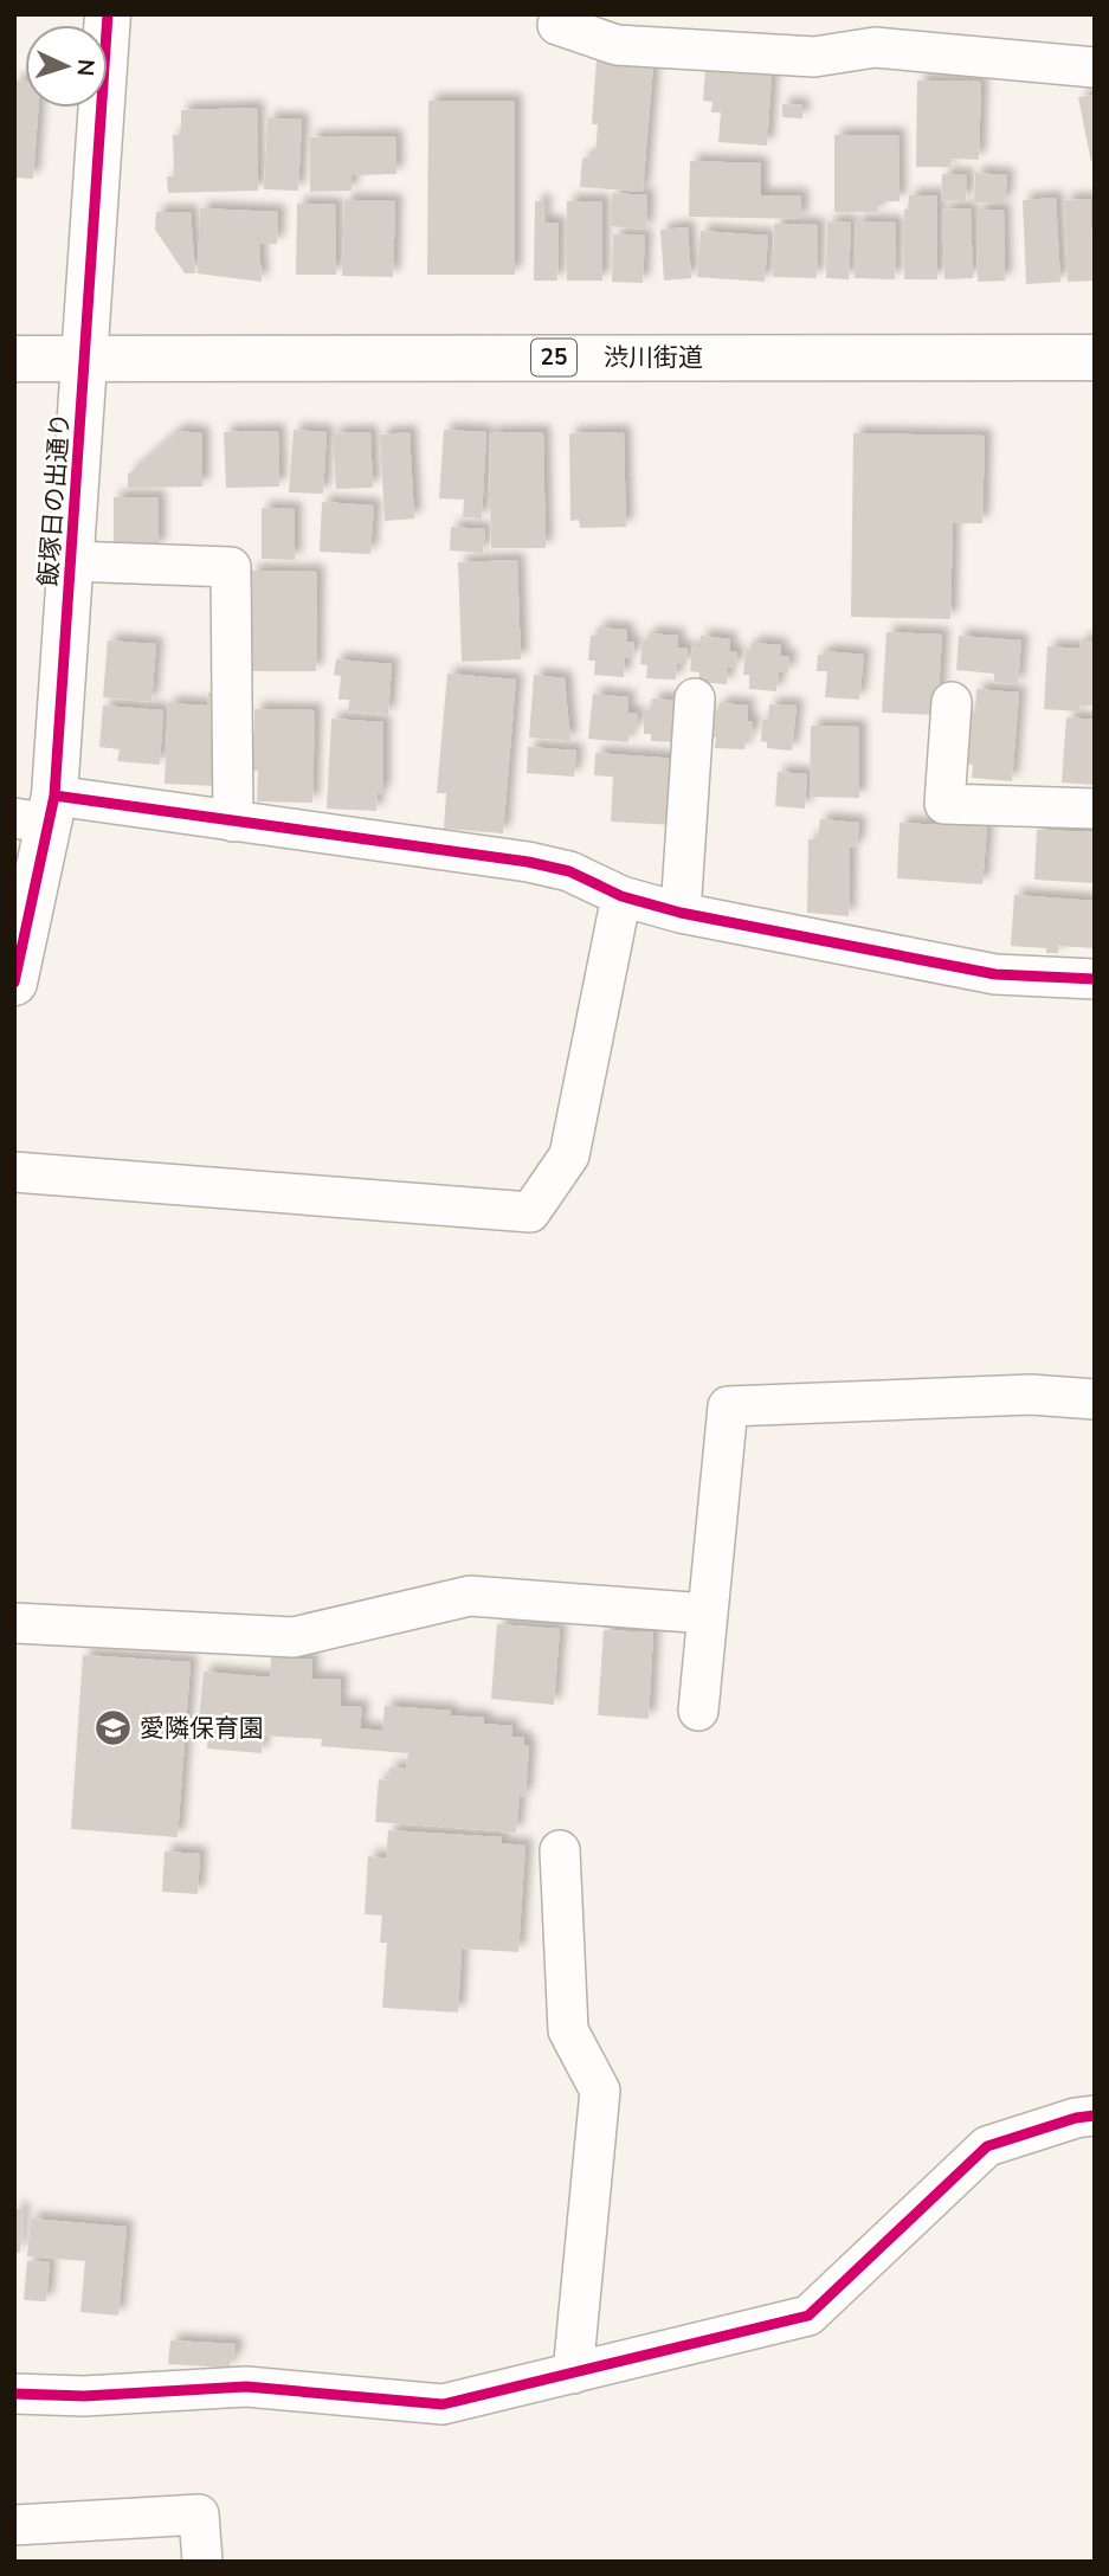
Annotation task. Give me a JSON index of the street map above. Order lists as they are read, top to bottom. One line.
{"streets":{"main road":["25","渋川街道","飯塚日の出通り"]},"crossings":[["渋川街道","飯塚日の出通り"]],"places":{"school or university":["愛隣保育園"]},"north":"right"}
